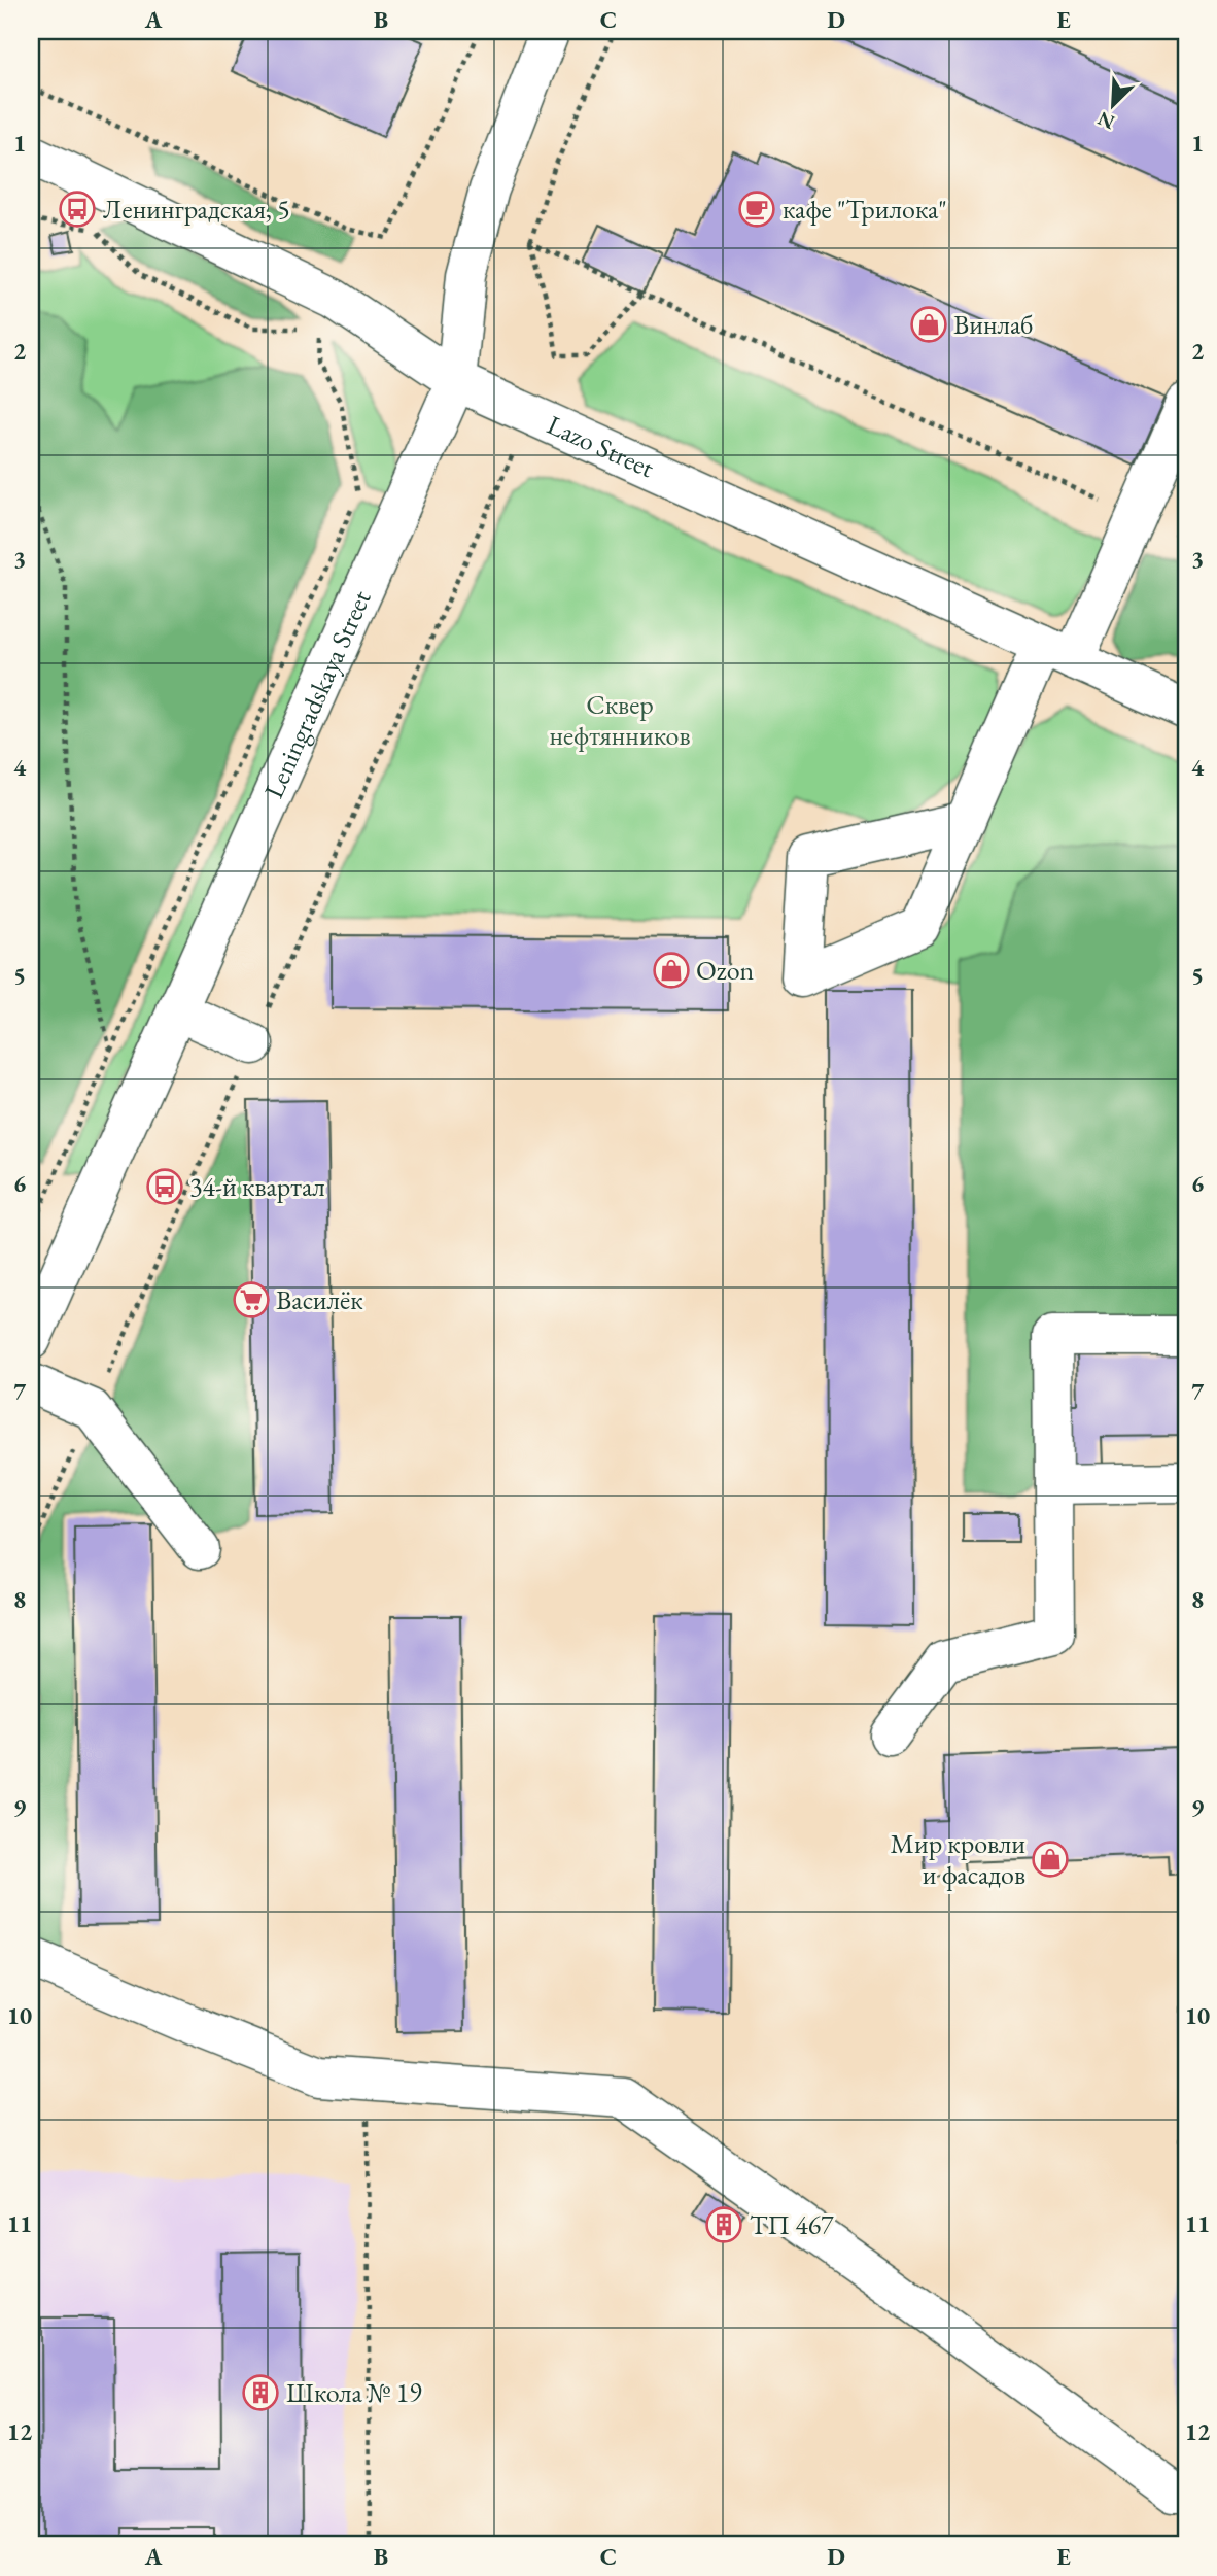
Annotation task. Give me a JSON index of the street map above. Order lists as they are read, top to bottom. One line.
{"streets":{"main road":["Lazo Street","Leningradskaya Street"]},"crossings":[["Lazo Street","Leningradskaya Street"]],"parks":["Сквер нефтянников"],"places":{"bus stop":["Ленинградская, 5","34-й квартал"],"cafe":["кафе \"Трилока\""],"shop":["Винлаб","Ozon","Мир кровли и фасадов"],"supermarket":["Василёк"],"building":["ТП 467","Школа № 19"]},"north":"bottom left","grid":{"columns":["A","B","C","D","E"],"rows":["1","2","3","4","5","6","7","8","9","10","11","12"]}}
